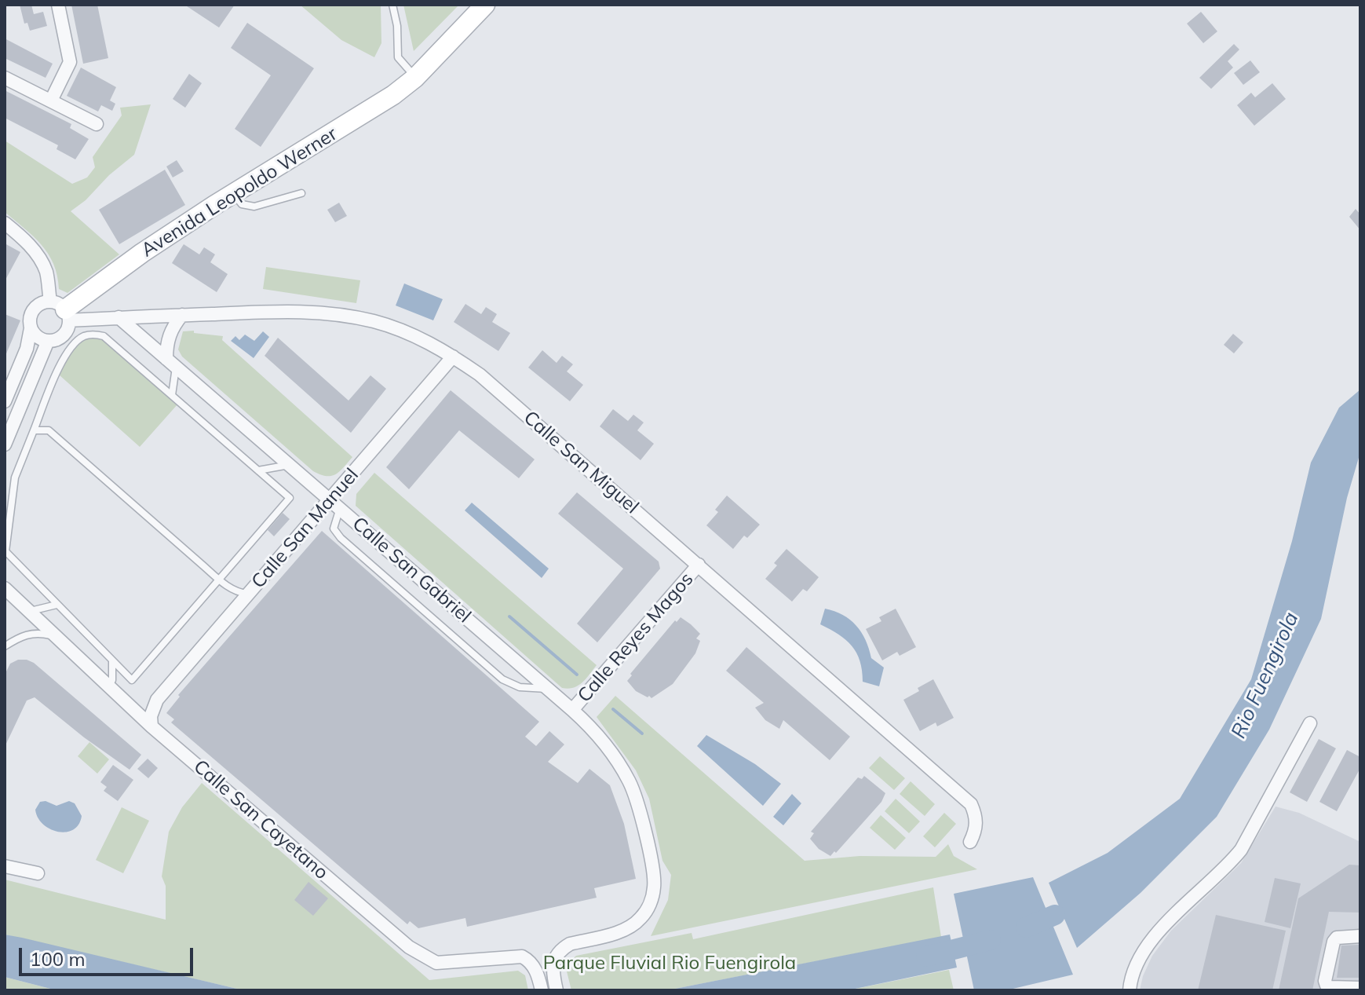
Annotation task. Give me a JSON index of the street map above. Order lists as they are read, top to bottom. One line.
{"streets":{"street":["Avenida Leopoldo Werner","Calle San Miguel","Calle San Manuel","Calle San Gabriel","Calle Reyes Magos","Calle San Cayetano"]},"crossings":[["Avenida Leopoldo Werner","Calle San Miguel"],["Calle San Miguel","Calle San Manuel"],["Calle San Miguel","Calle San Gabriel"],["Calle San Miguel","Calle Reyes Magos"],["Calle San Manuel","Calle San Gabriel"],["Calle San Manuel","Calle San Cayetano"],["Calle San Gabriel","Calle Reyes Magos"]],"water":["Rio Fuengirola"],"parks":["Parque Fluvial Rio Fuengirola"],"scale_bar":"100 m"}
